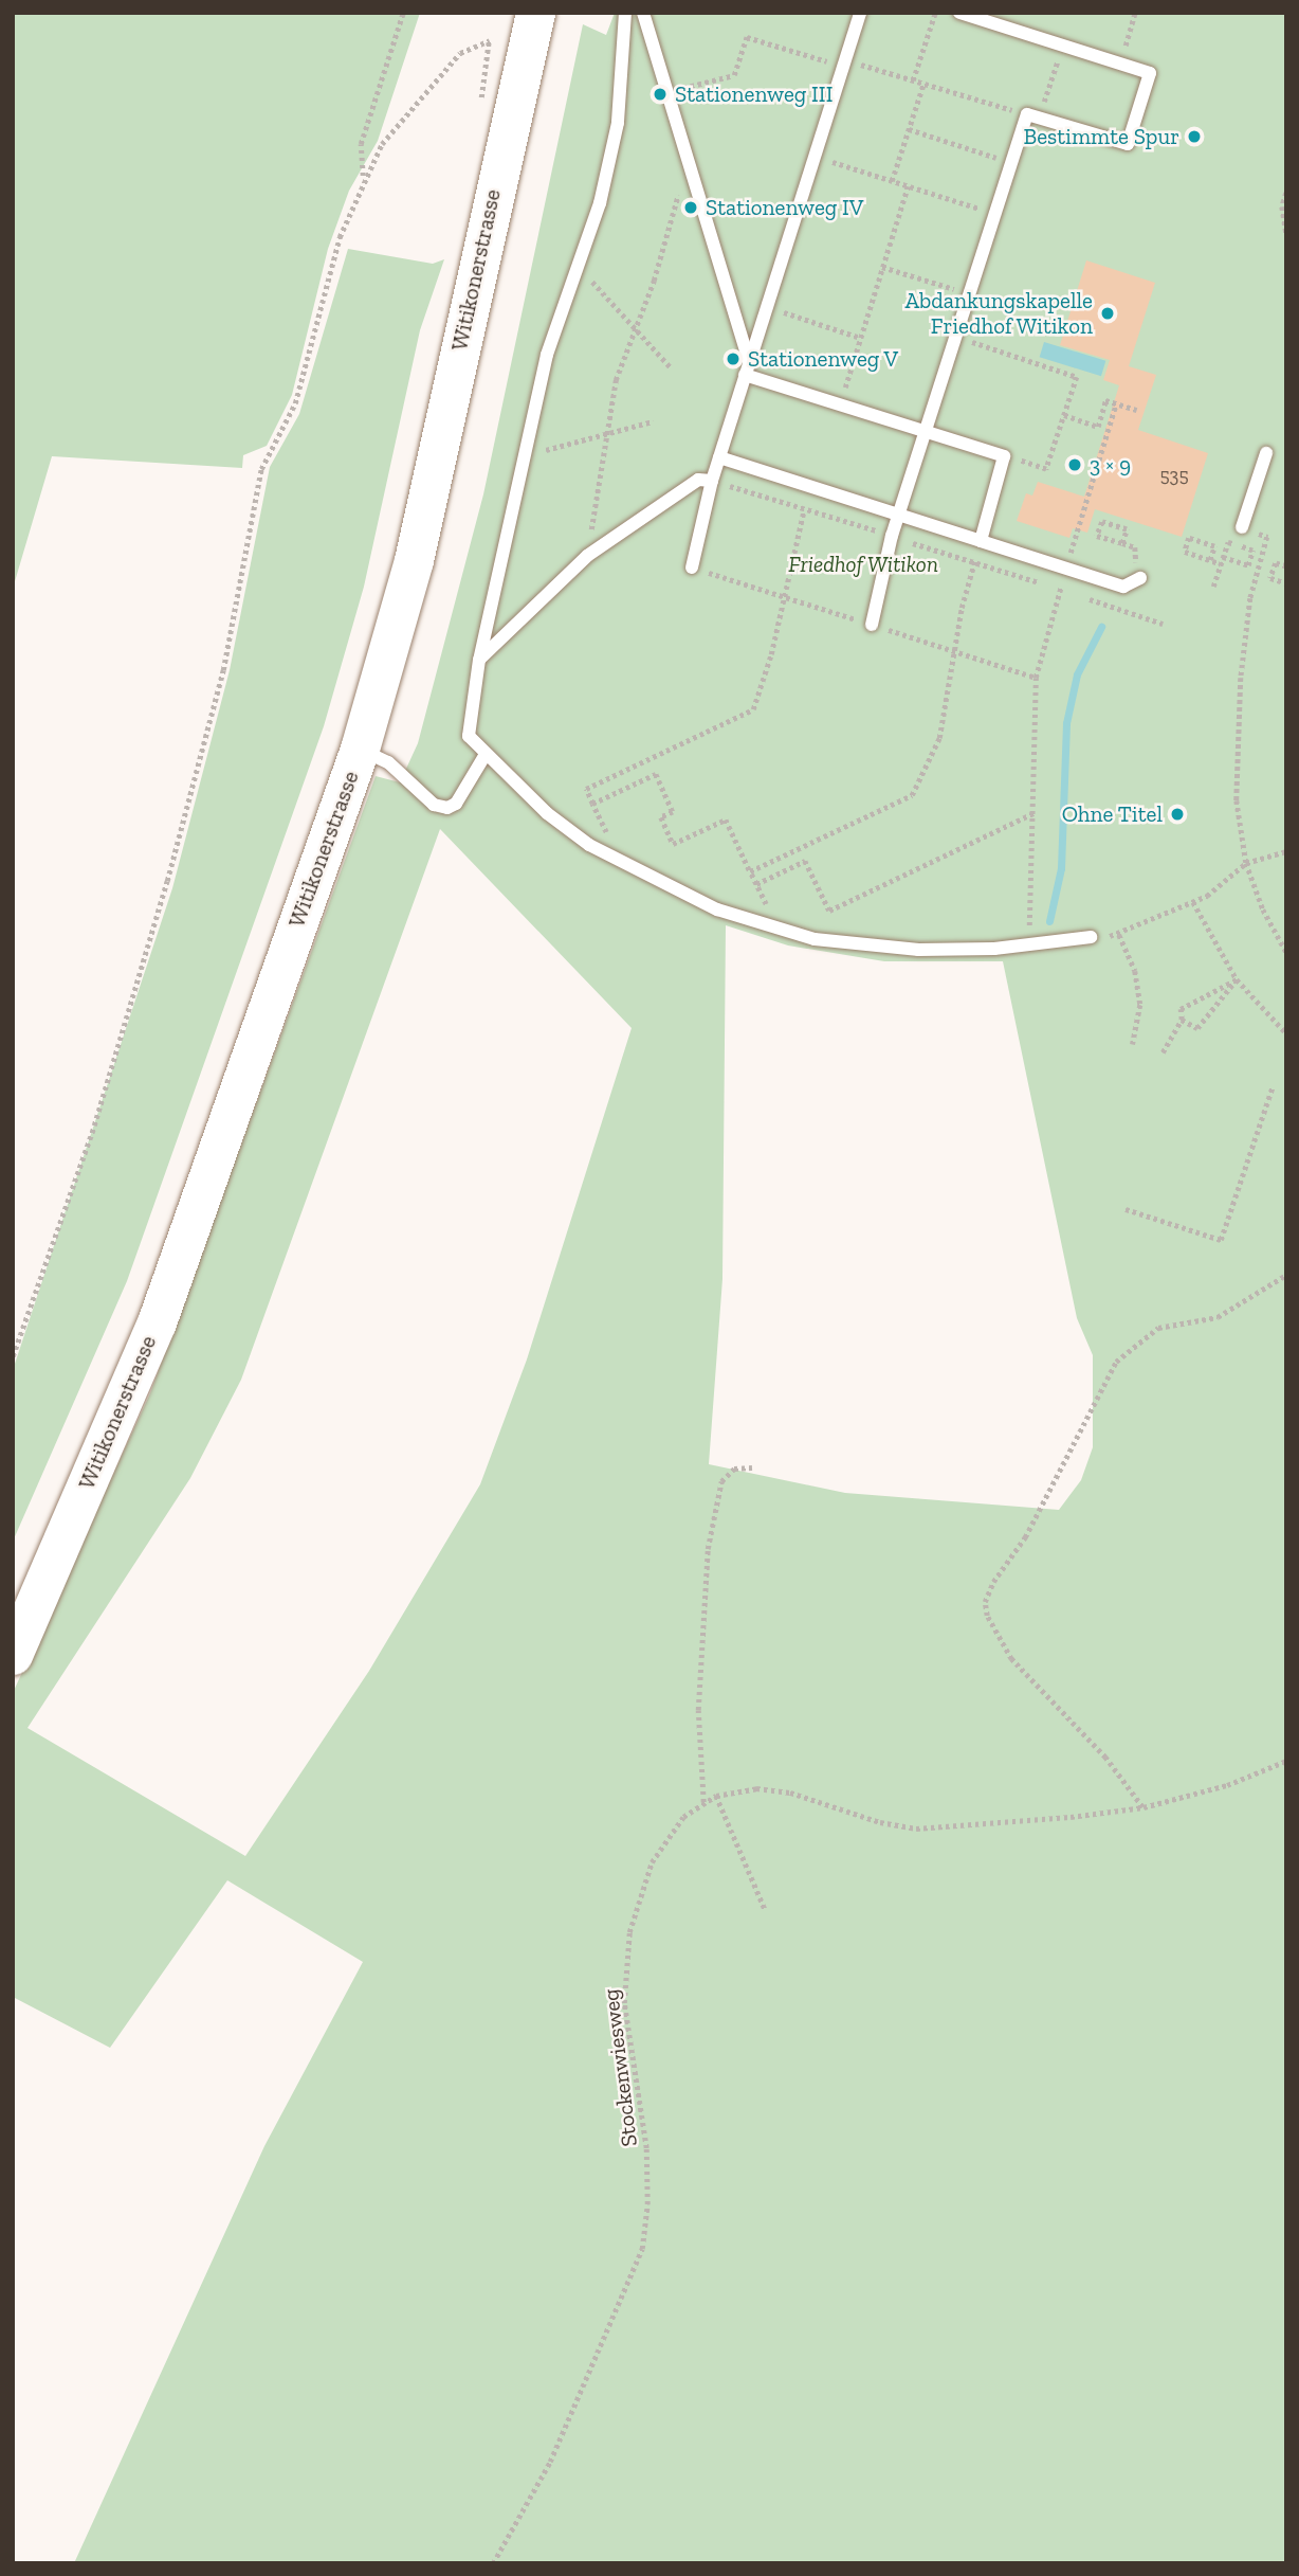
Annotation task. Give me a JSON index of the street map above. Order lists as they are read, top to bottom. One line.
{"streets":{"main road":["Witikonerstrasse"],"path":["Stockenwiesweg"]},"parks":["Friedhof Witikon"],"places":["Stationenweg III","Bestimmte Spur","Stationenweg IV","Abdankungskapelle Friedhof Witikon","Stationenweg V","3 × 9","Ohne Titel"],"house_numbers":["535"]}
